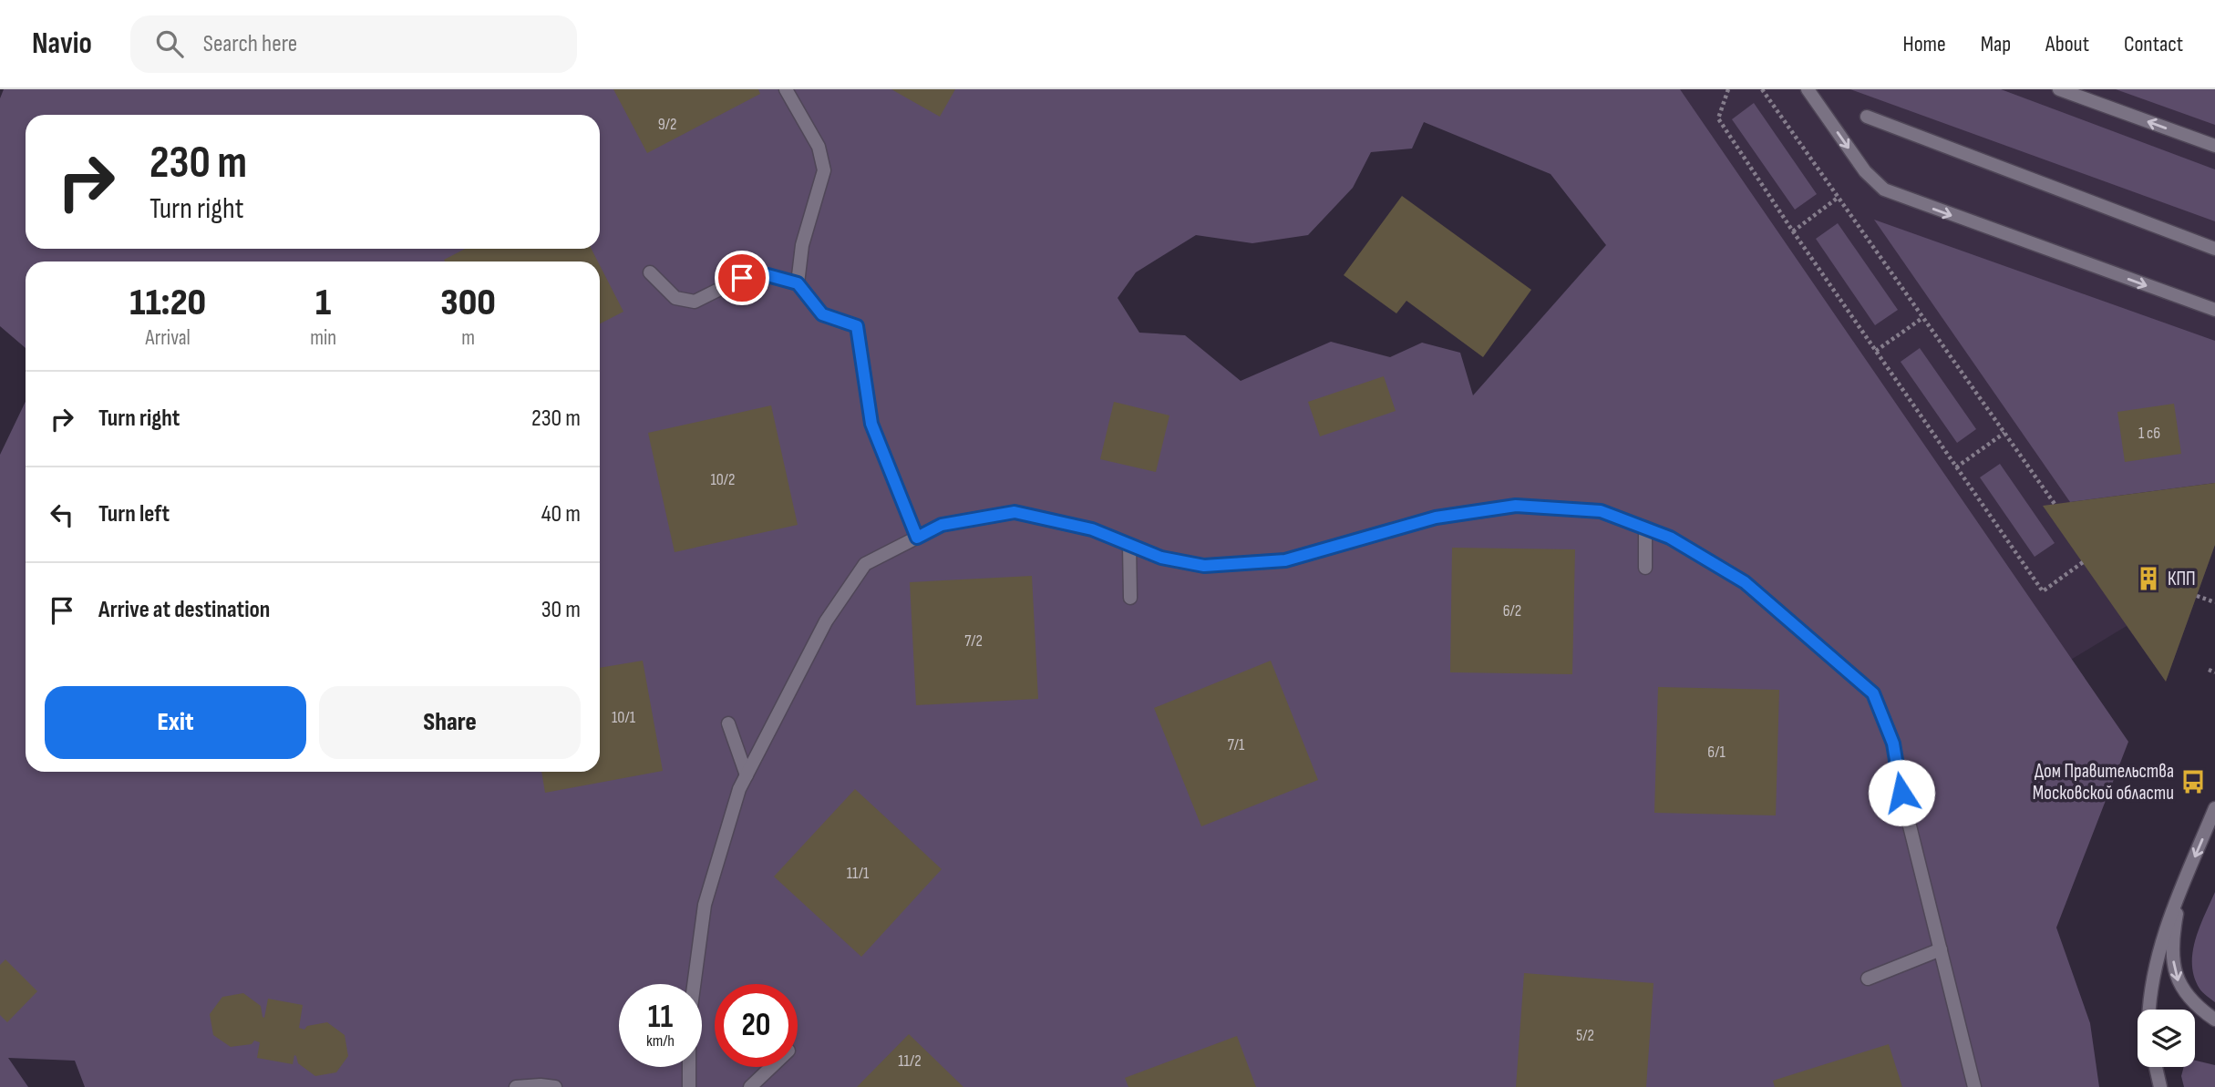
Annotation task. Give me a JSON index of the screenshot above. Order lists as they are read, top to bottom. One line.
{"places":{"building":["КПП"],"bus stop":["Дом Правительства Московской области"]},"house_numbers":["9/2","1 с6","10/2","6/2","7/2","10/1","7/1","6/1","11/1","5/2","11/2"],"page":{"header":"Navio","search":"Search here","nav":["Home","Map","About","Contact"],"turn":["230 m","Turn right"],"eta":["11:20","Arrival","1","min","300","m"],"list":[{"name":"Turn right","value":"230 m"},{"name":"Turn left","value":"40 m"},{"name":"Arrive at destination","value":"30 m"}],"buttons":["Exit","Share"],"speed":"11 km/h","limit":"20"}}
